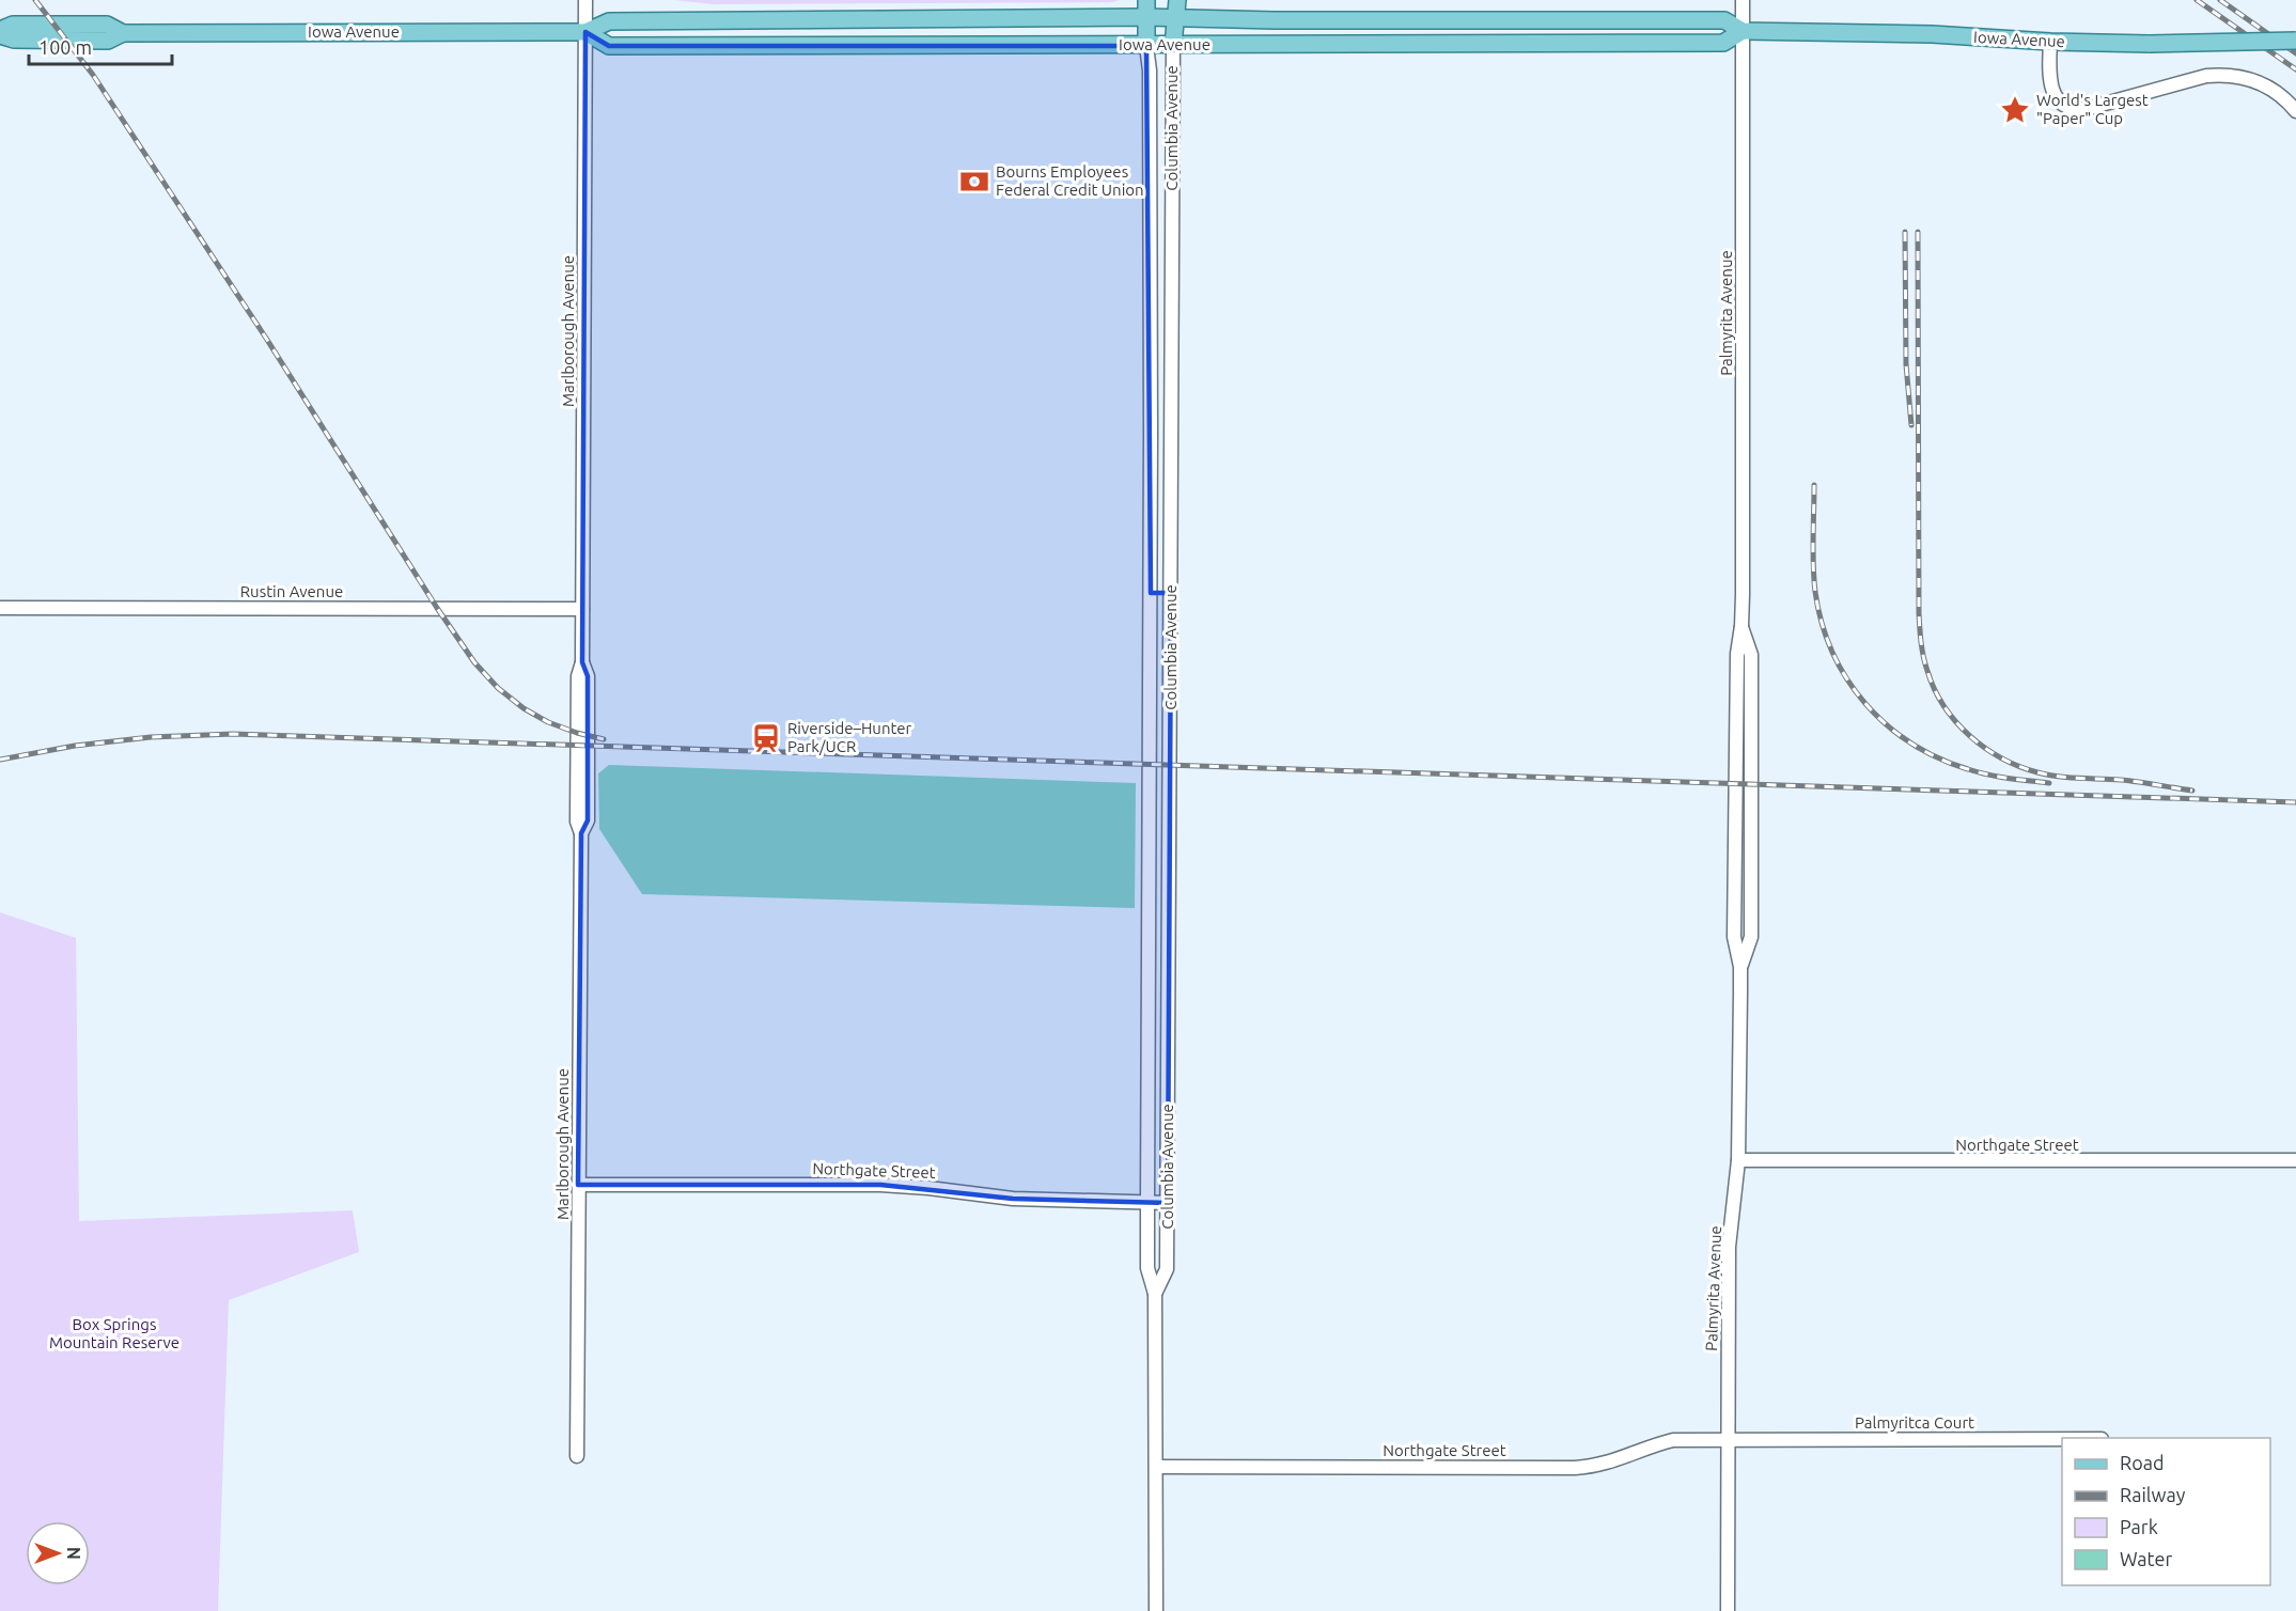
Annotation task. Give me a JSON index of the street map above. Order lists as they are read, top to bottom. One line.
{"streets":{"main road":["Iowa Avenue","Columbia Avenue"],"street":["Palmyrita Avenue","Marlborough Avenue","Rustin Avenue","Northgate Street","Palmyritca Court"]},"crossings":[["Iowa Avenue","Columbia Avenue"],["Iowa Avenue","Palmyrita Avenue"],["Iowa Avenue","Marlborough Avenue"],["Columbia Avenue","Northgate Street"],["Palmyrita Avenue","Northgate Street"],["Palmyrita Avenue","Palmyritca Court"],["Marlborough Avenue","Rustin Avenue"],["Marlborough Avenue","Northgate Street"],["Northgate Street","Palmyritca Court"]],"parks":["Box Springs Mountain Reserve"],"places":{"place":["World's Largest \"Paper\" Cup"],"bank":["Bourns Employees Federal Credit Union"],"station":["Riverside–Hunter Park/UCR"]},"legend":["Road","Railway","Park","Water"],"scale_bar":"100 m","north":"right"}
